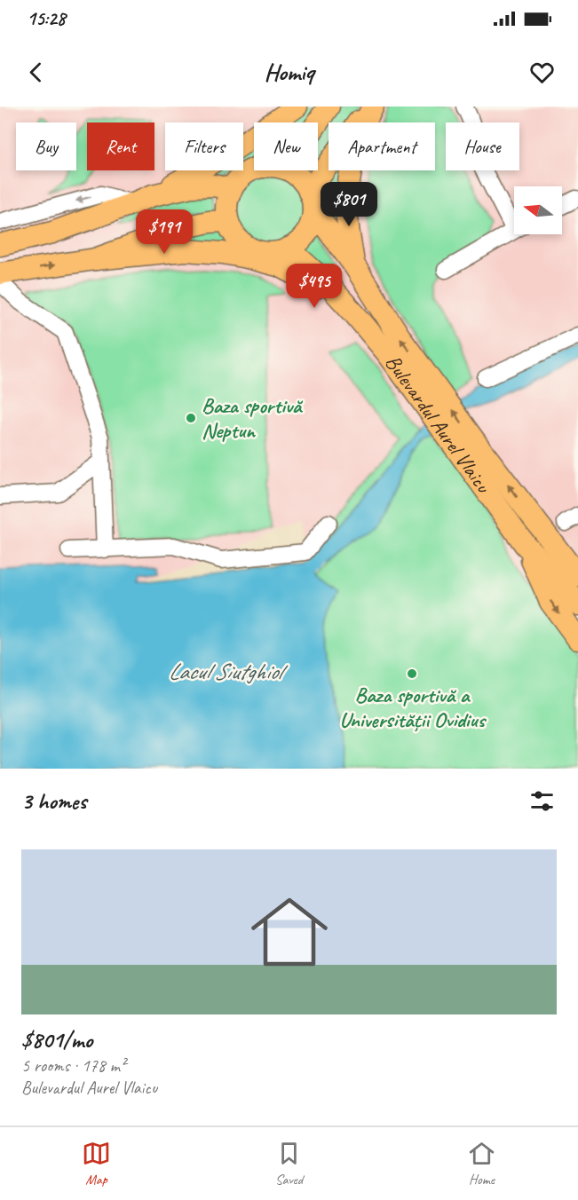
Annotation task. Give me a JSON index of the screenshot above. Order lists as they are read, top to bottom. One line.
{"streets":{"main road":["Bulevardul Aurel Vlaicu"]},"water":["Lacul Siutghiol"],"places":["Baza sportivă Neptun","Baza sportivă a Universității Ovidius"],"north":"left","page":{"status":"15:28","header":"Homiq","chip":["Buy","Rent","Filters","New","Apartment","House"],"price":["$801","$191","$495"],"heading":"3 homes","list":[{"name":"$801/mo","note":"5 rooms · 178 m² · Bulevardul Aurel Vlaicu"}],"tabs":["Map","Saved","Home"]}}
